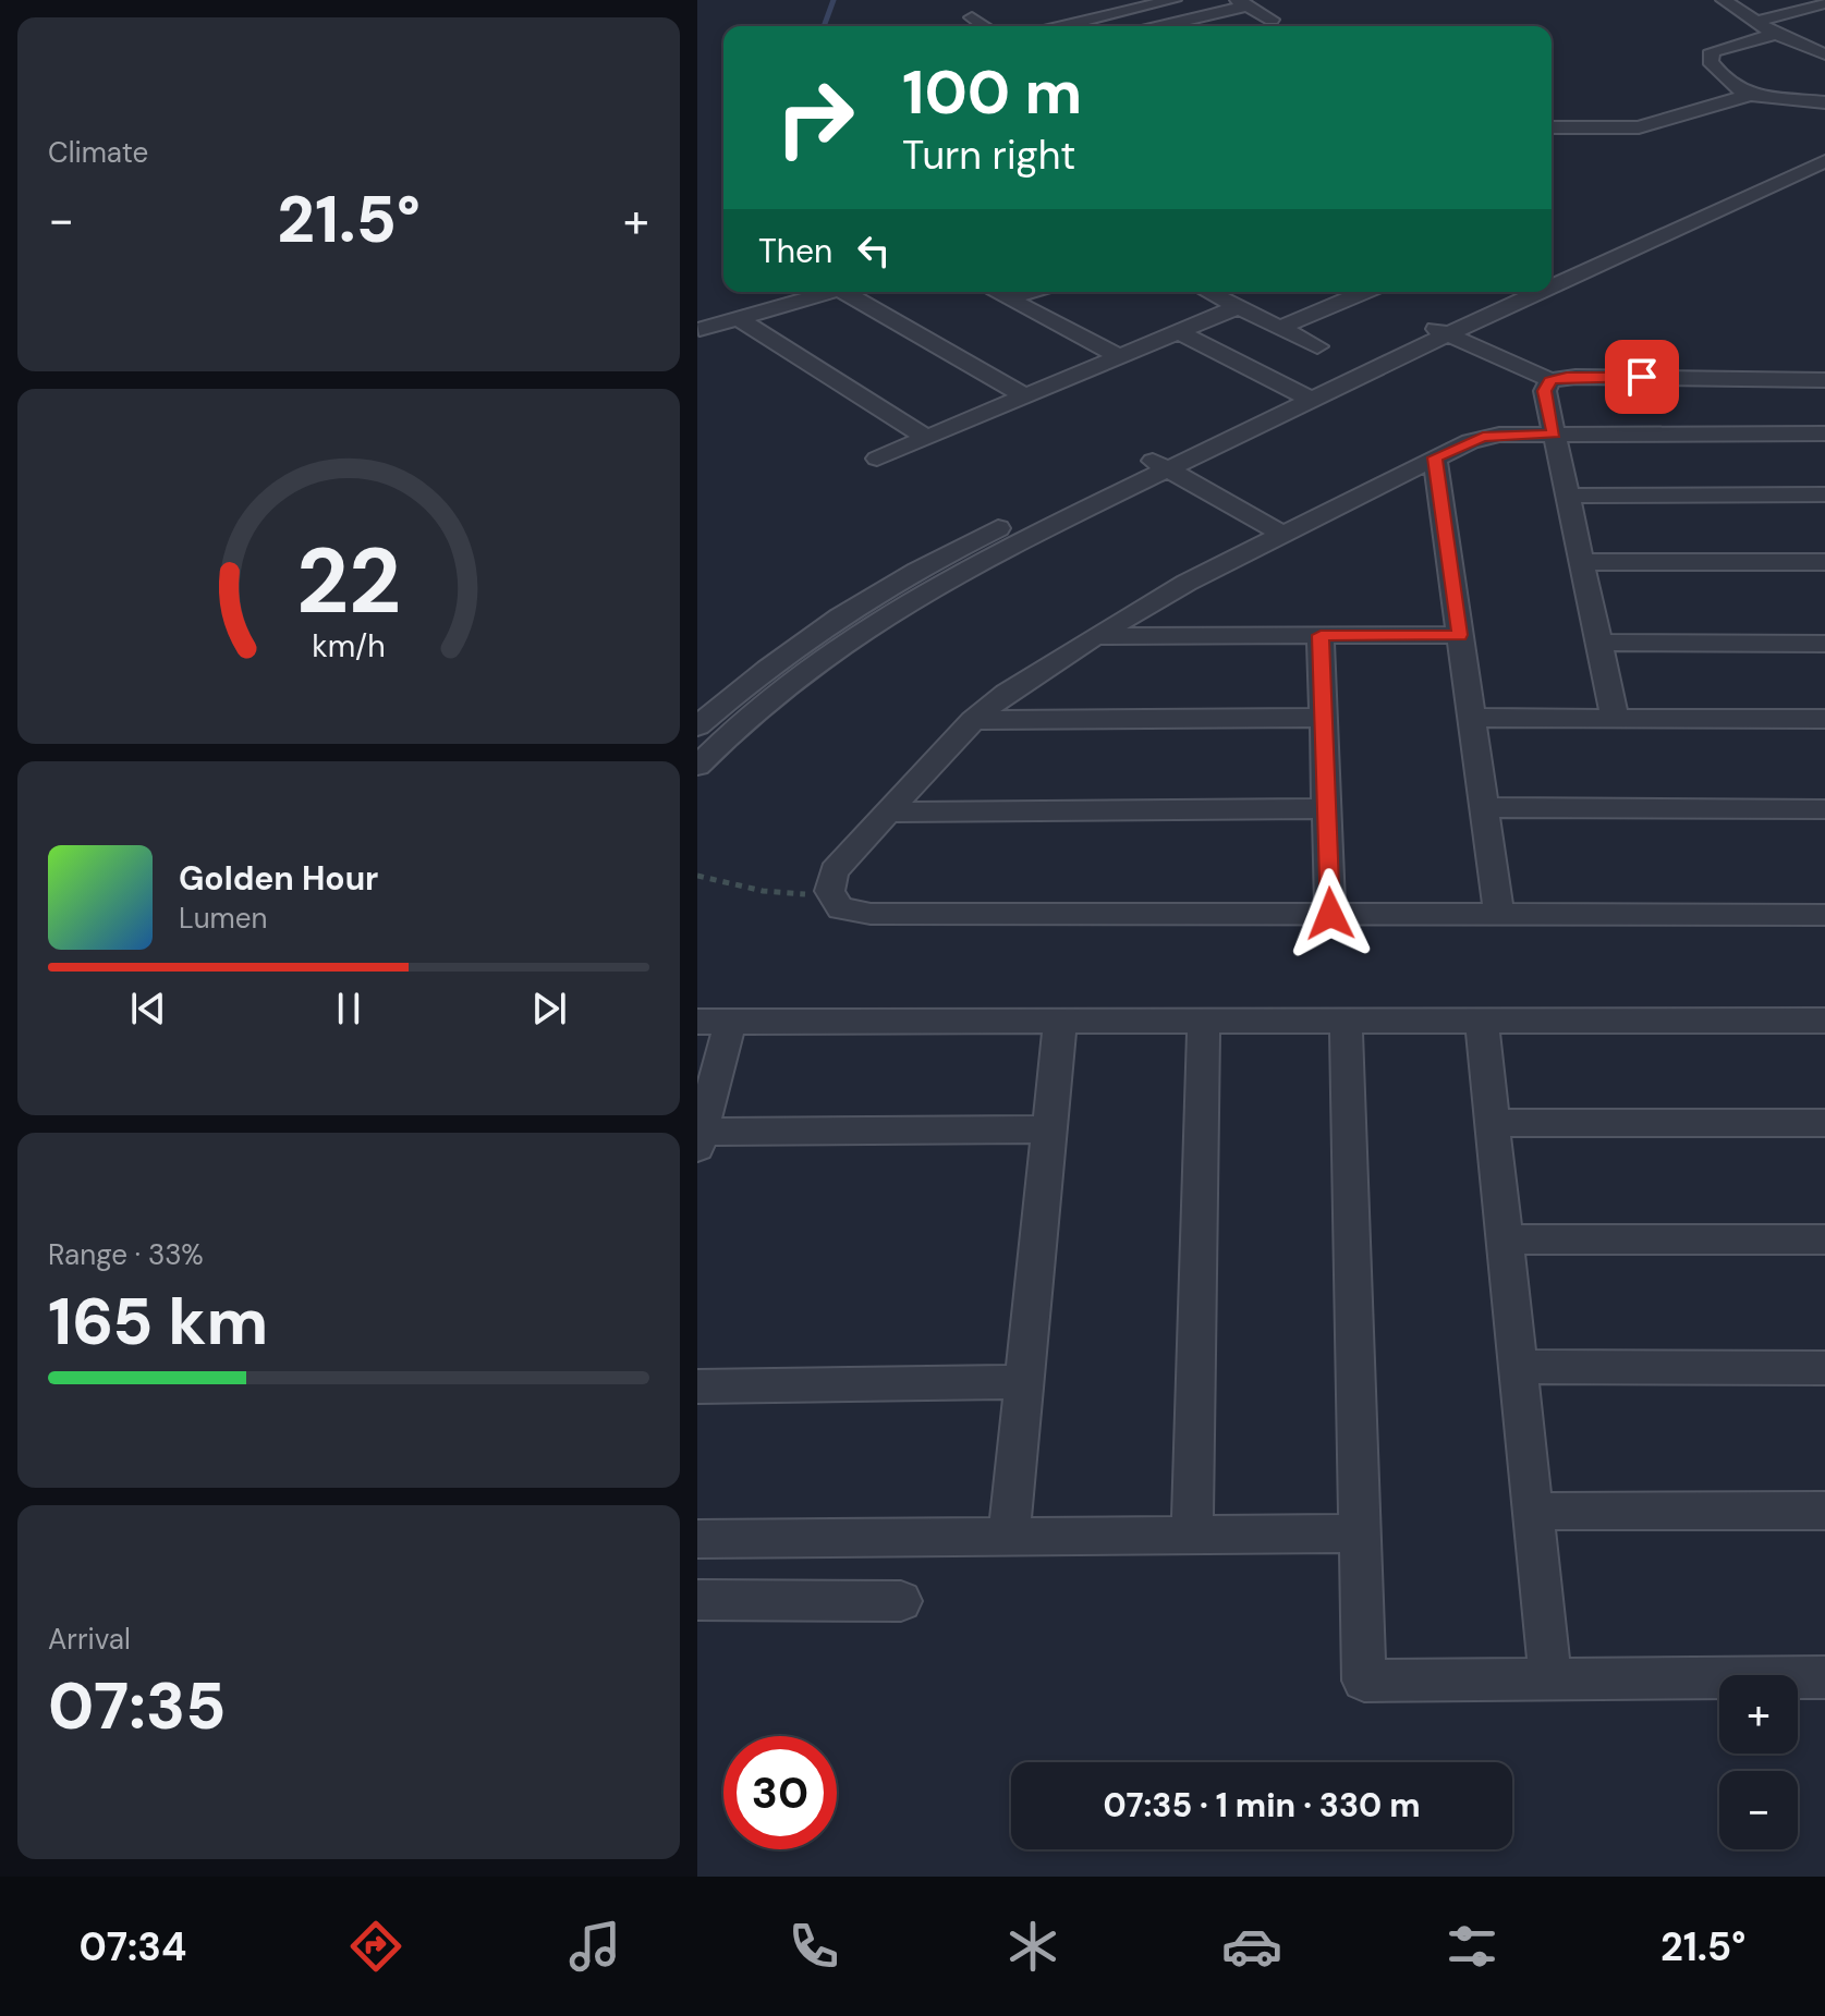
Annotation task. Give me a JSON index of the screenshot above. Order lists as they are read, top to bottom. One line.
{"page":{"tile":["Climate",["Range · 33%","165 km"],["Arrival","07:35"]],"turn":["100 m","Turn right"],"heat":["−","21.5°","+"],"then":"Then","song":["Golden Hour","Lumen"],"map_buttons":["+","−"],"limit":"30","trip":"07:35 · 1 min · 330 m","tabs":["07:34","21.5°"],"gauge":["22","km/h"]}}
